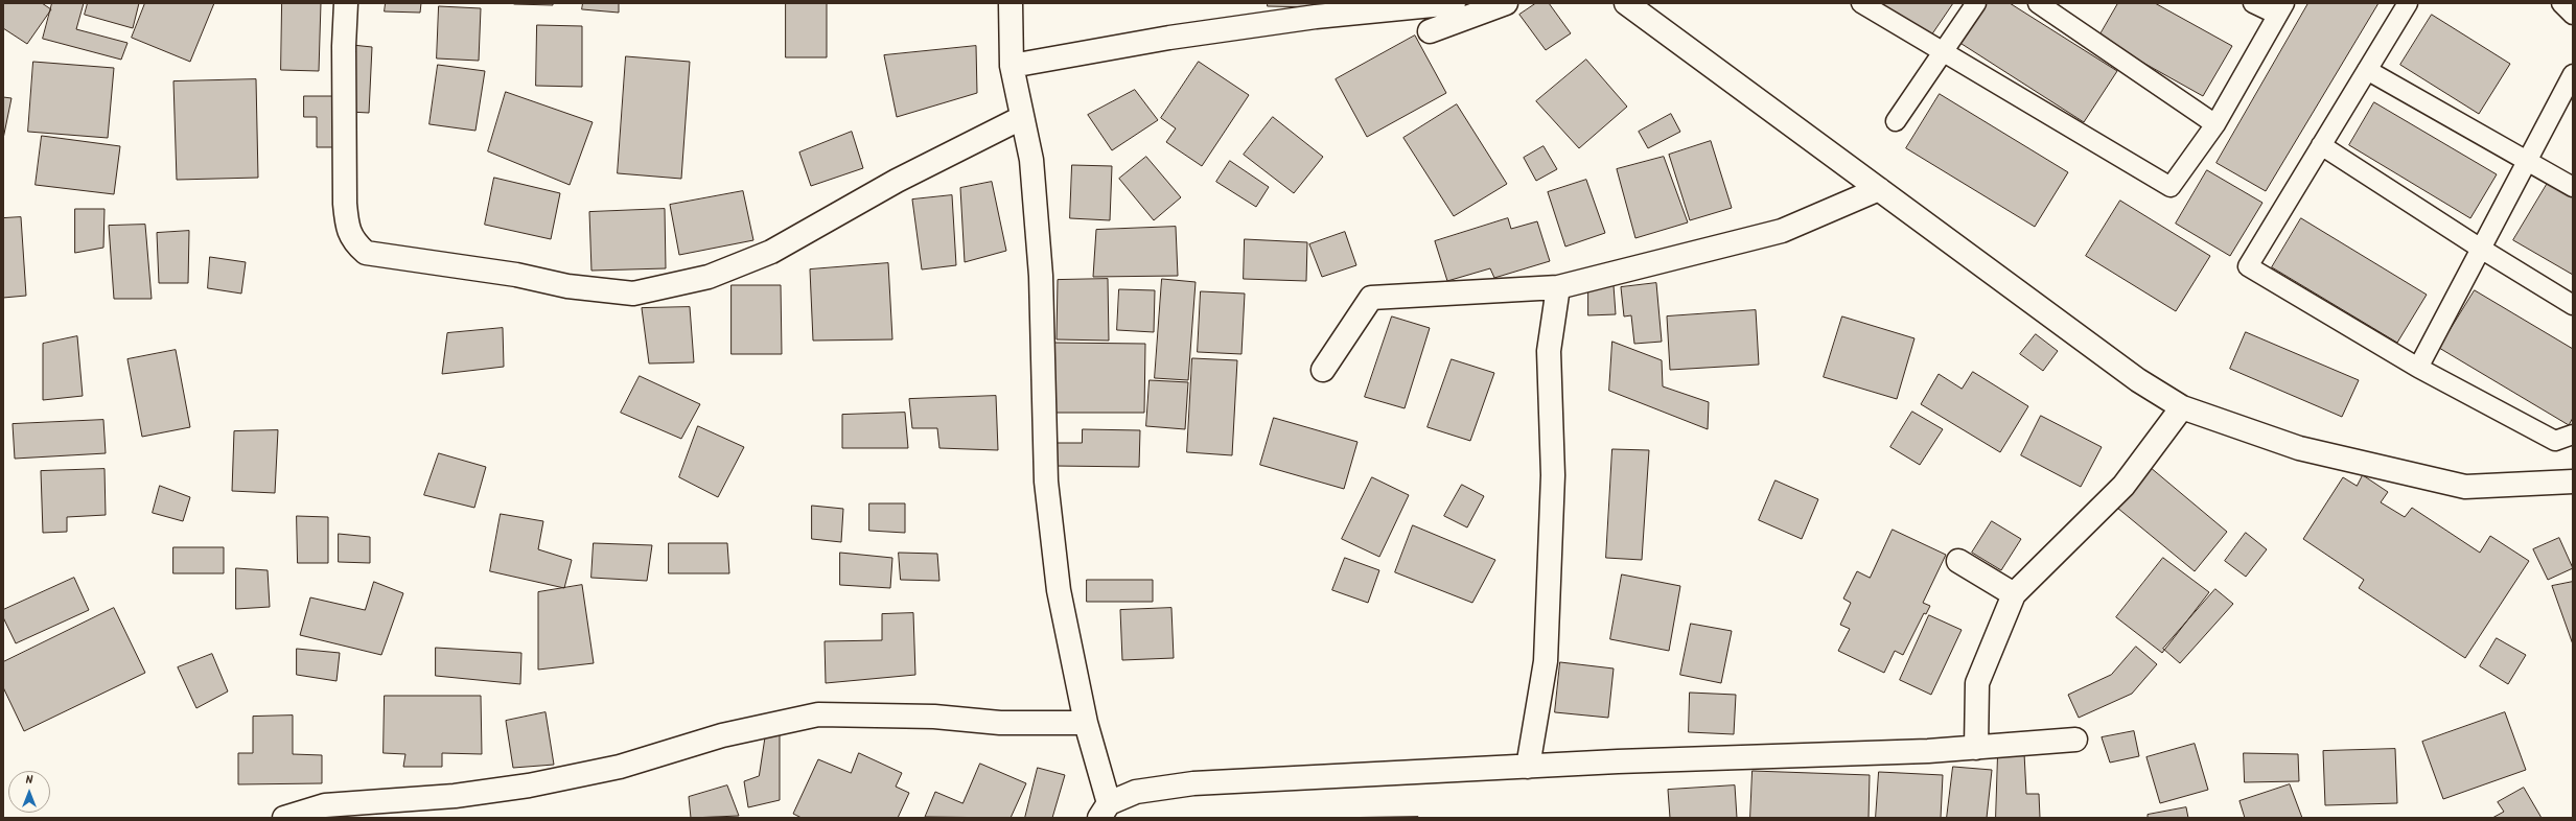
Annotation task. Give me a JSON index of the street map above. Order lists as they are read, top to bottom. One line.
{"north":"top"}
